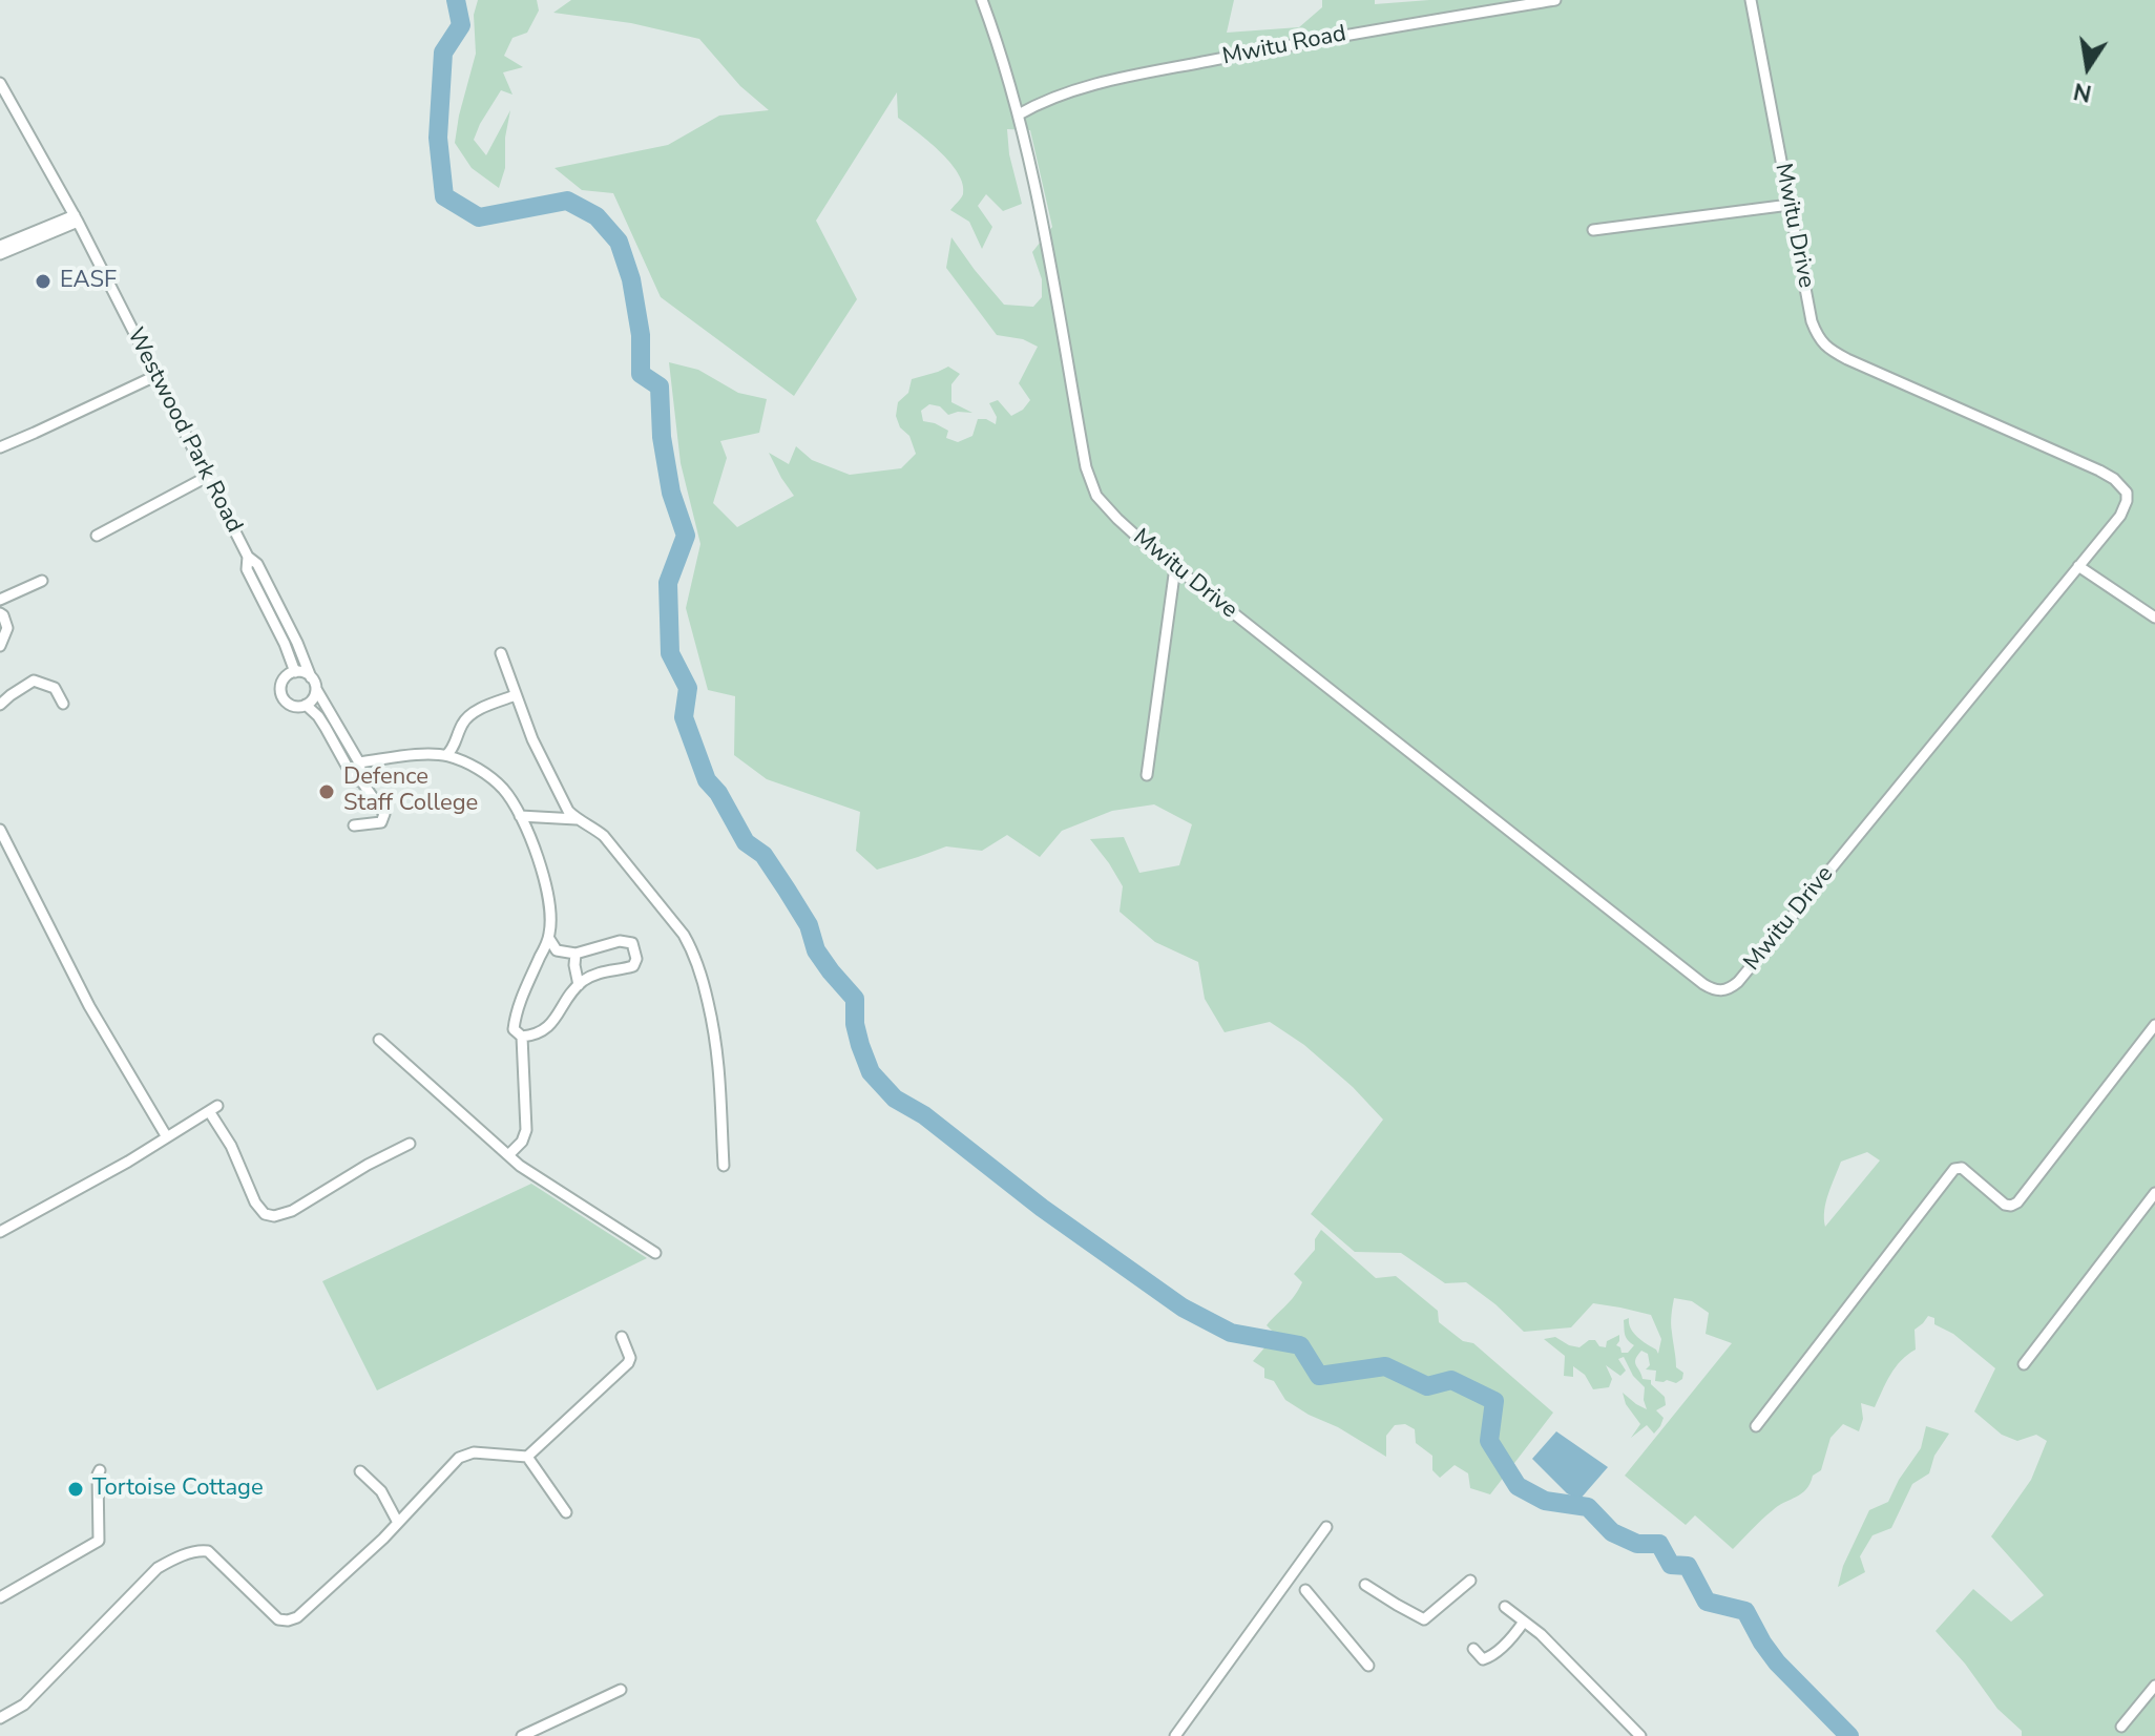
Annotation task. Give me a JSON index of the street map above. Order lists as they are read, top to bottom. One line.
{"streets":{"street":["Mwitu Road","Mwitu Drive","Westwood Park Road"]},"crossings":[["Mwitu Road","Mwitu Drive"]],"places":["EASF","Defence Staff College","Tortoise Cottage"],"north":"bottom"}
